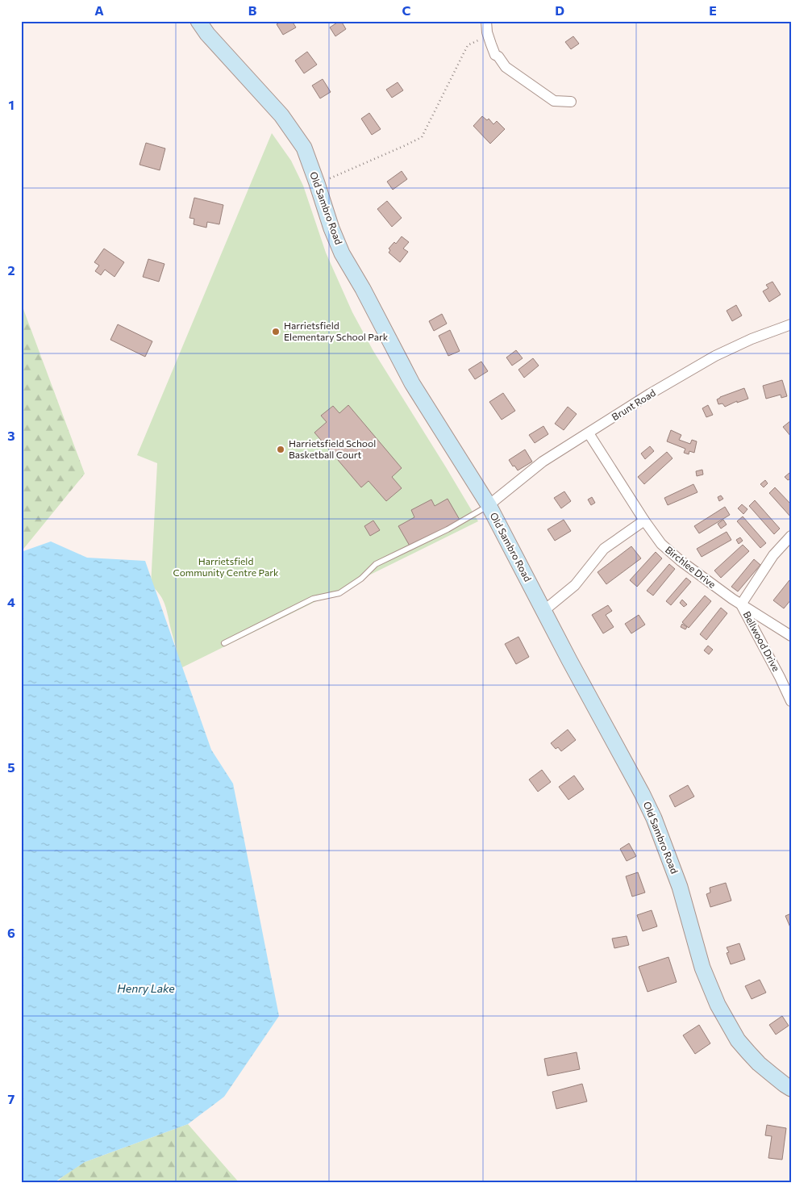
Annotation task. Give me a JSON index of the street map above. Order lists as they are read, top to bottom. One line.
{"streets":{"main road":["Old Sambro Road"],"street":["Brunt Road","Birchlee Drive","Bellwood Drive"]},"crossings":[["Old Sambro Road","Brunt Road"],["Brunt Road","Birchlee Drive"],["Birchlee Drive","Bellwood Drive"]],"water":["Henry Lake"],"parks":["Harrietsfield Community Centre Park"],"places":["Harrietsfield Elementary School Park","Harrietsfield School Basketball Court"],"grid":{"columns":["A","B","C","D","E"],"rows":["1","2","3","4","5","6","7"]}}
